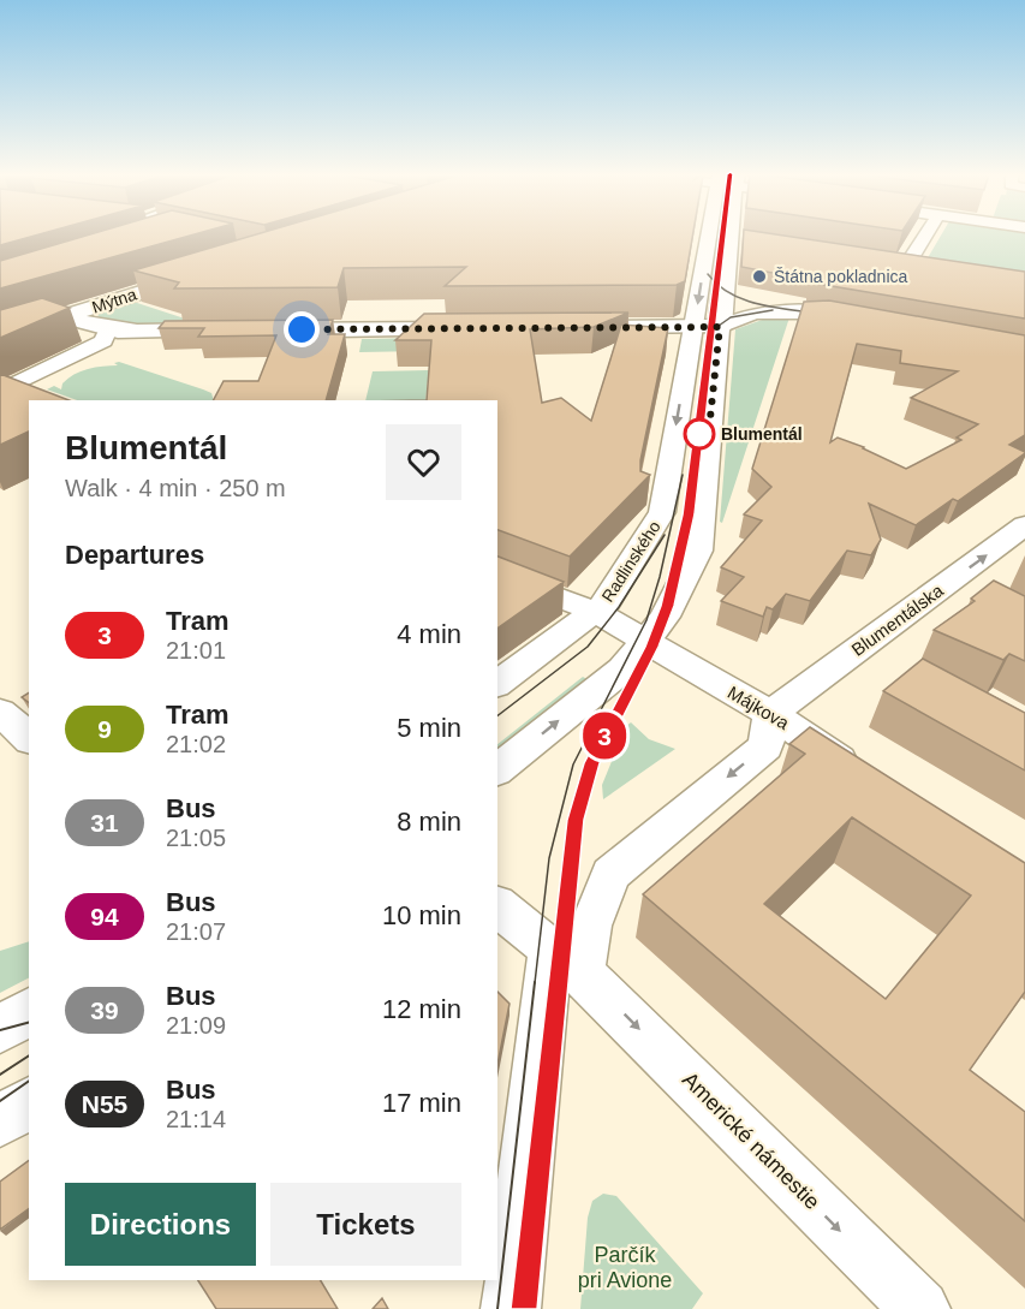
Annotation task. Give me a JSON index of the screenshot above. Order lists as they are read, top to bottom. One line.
{"streets":{"main road":["Mýtna","Radlinského"],"street":["Blumentálska","Májkova","Americké námestie"]},"crossings":[["Radlinského","Májkova"],["Blumentálska","Májkova"]],"one_way":["Blumentálska","Americké námestie"],"parks":["Parčík pri Avione"],"places":["Štátna pokladnica","Blumentál"],"lines":["tram line 3"],"page":{"on_map":"3","heading":[["Blumentál","Walk · 4 min · 250 m"],"Departures"],"list":[{"mark":"3","name":"Tram","note":"21:01","value":"4 min"},{"mark":"9","name":"Tram","note":"21:02","value":"5 min"},{"mark":"31","name":"Bus","note":"21:05","value":"8 min"},{"mark":"94","name":"Bus","note":"21:07","value":"10 min"},{"mark":"39","name":"Bus","note":"21:09","value":"12 min"},{"mark":"N55","name":"Bus","note":"21:14","value":"17 min"}],"buttons":["Directions","Tickets"]}}
